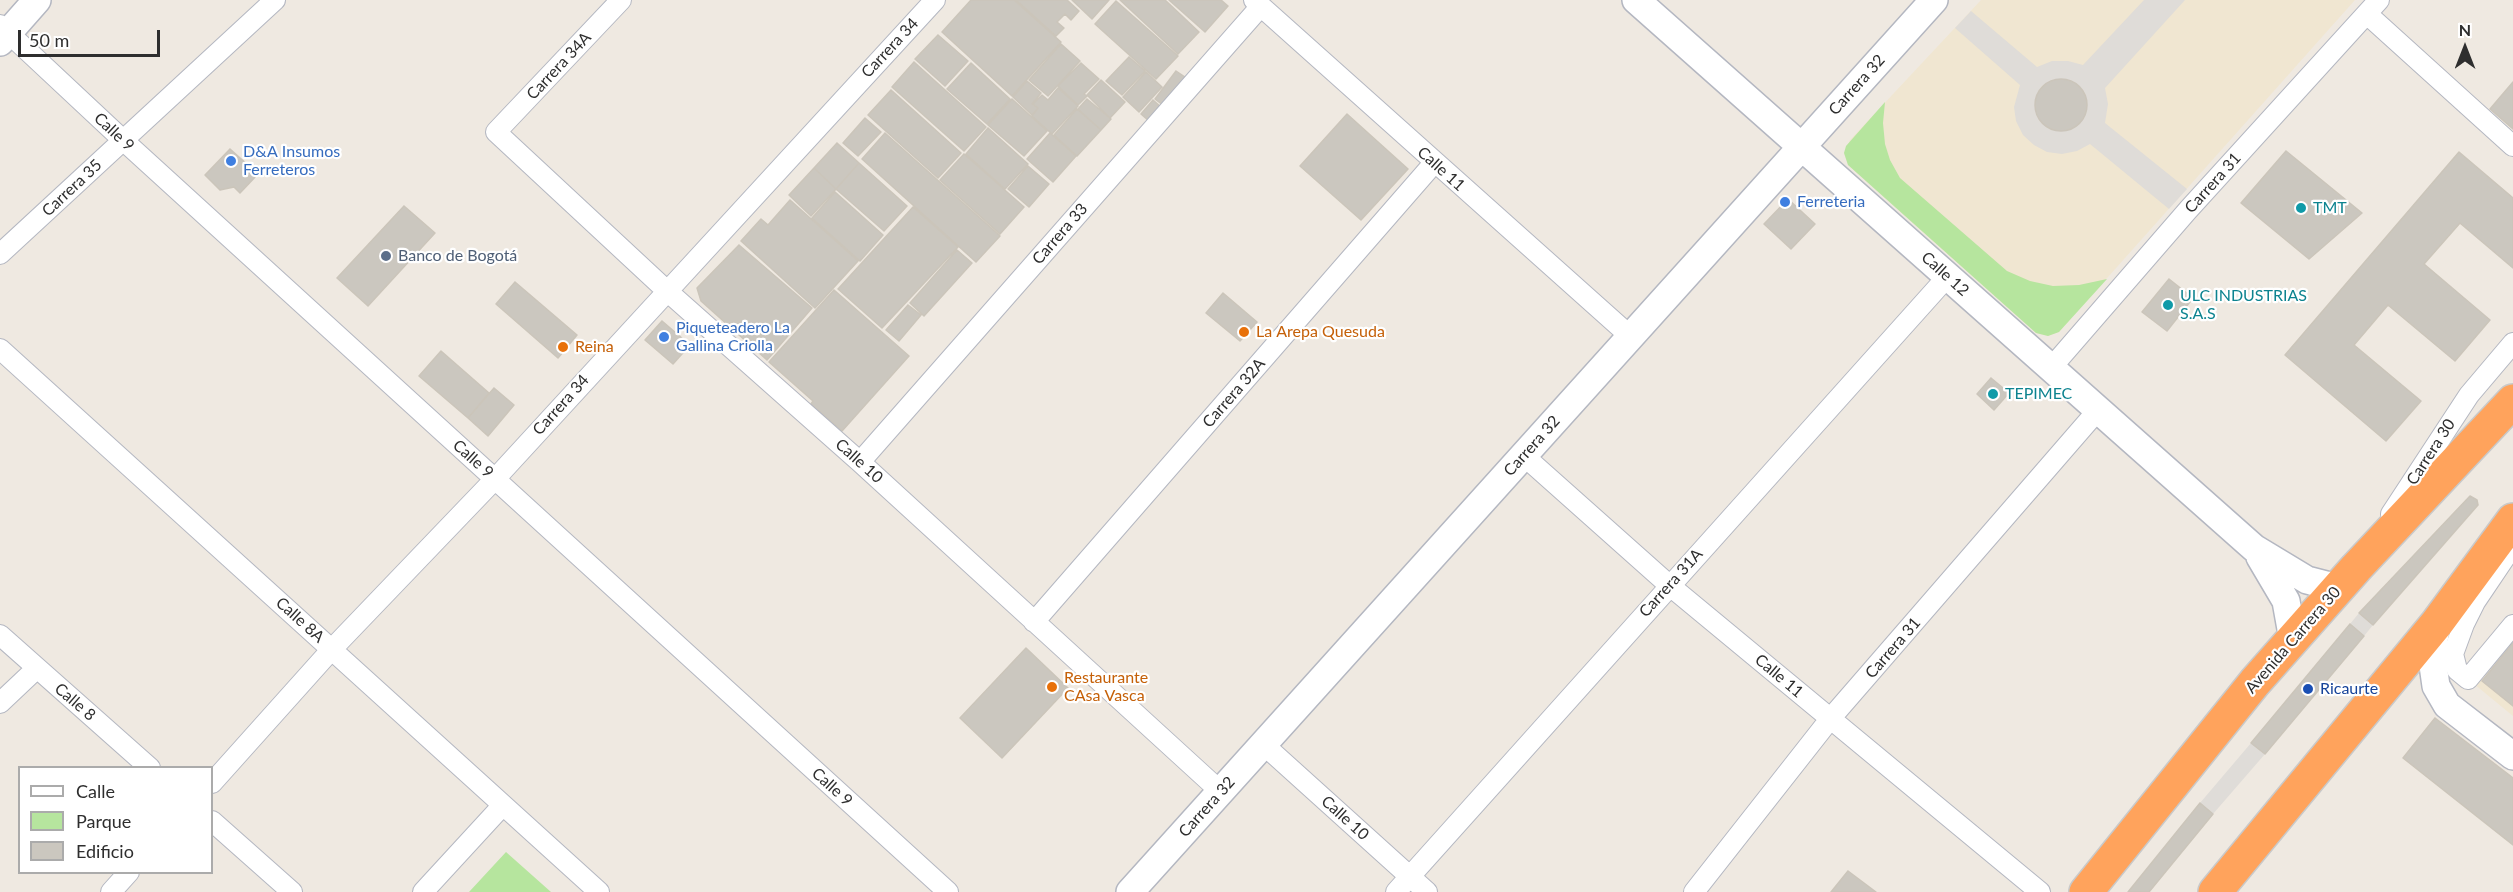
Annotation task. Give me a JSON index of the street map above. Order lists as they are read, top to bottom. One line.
{"streets":{"highway":["Avenida Carrera 30"],"street":["Carrera 34","Carrera 34A","Carrera 32","Calle 9","Calle 11","Carrera 31","Carrera 35","Carrera 33","Calle 12","Carrera 32A","Carrera 30","Calle 10","Carrera 31A","Calle 8A","Calle 8"]},"crossings":[["Carrera 34","Calle 9"],["Carrera 34","Calle 10"],["Carrera 34","Calle 8A"],["Carrera 34A","Calle 10"],["Carrera 32","Calle 11"],["Carrera 32","Calle 12"],["Carrera 32","Calle 10"],["Calle 9","Carrera 35"],["Calle 11","Carrera 31"],["Calle 11","Carrera 33"],["Calle 11","Carrera 32A"],["Calle 11","Carrera 31A"],["Carrera 31","Calle 12"],["Carrera 33","Calle 10"],["Calle 12","Carrera 30"],["Calle 12","Carrera 31A"],["Calle 12","Avenida Carrera 30"],["Carrera 32A","Calle 10"],["Carrera 30","Avenida Carrera 30"],["Calle 10","Carrera 31A"]],"places":["D&A Insumos Ferreteros","Ferreteria","TMT","Banco de Bogotá","ULC INDUSTRIAS S.A.S","La Arepa Quesuda","Piqueteadero La Gallina Criolla","Reina","TEPIMEC","Restaurante CAsa Vasca","Ricaurte"],"legend":["Calle","Parque","Edificio"],"scale_bar":"50 m","north":"top"}
